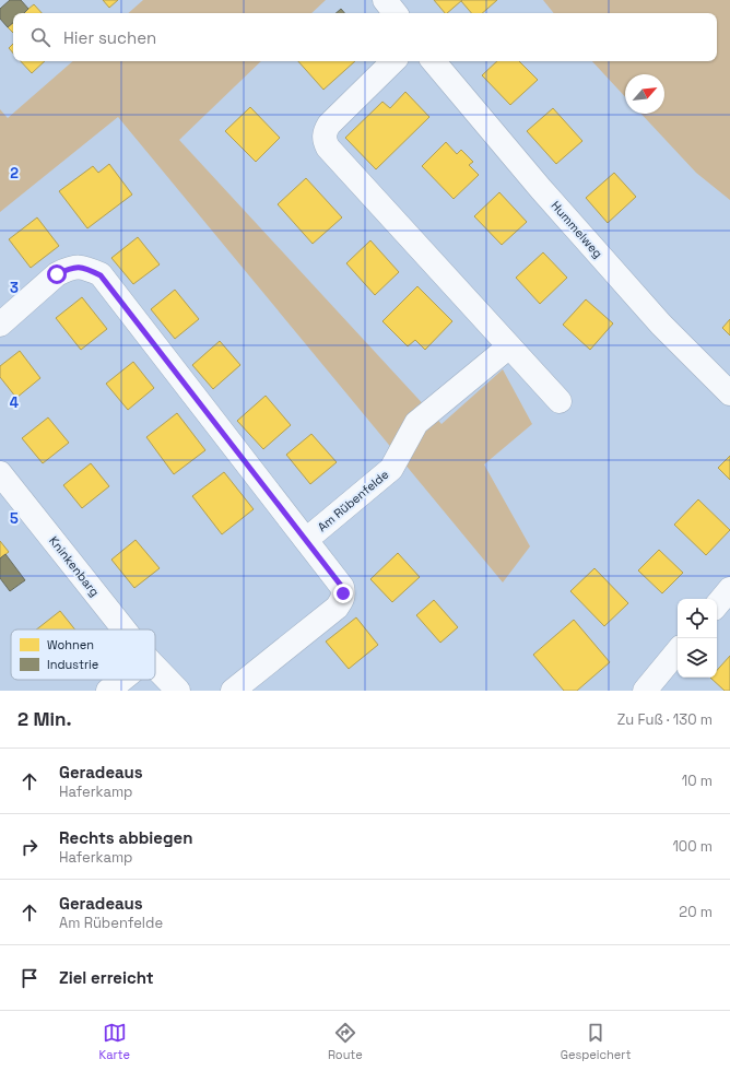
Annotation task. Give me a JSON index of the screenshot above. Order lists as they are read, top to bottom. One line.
{"streets":{"street":["Hummelweg","Am Rübenfelde","Kninkenbarg"]},"legend":["Wohnen","Industrie"],"north":"top right","page":{"search":"Hier suchen","heading":["2 Min.","Zu Fuß · 130 m"],"list":[["Geradeaus","Haferkamp","10 m"],["Rechts abbiegen","Haferkamp","100 m"],["Geradeaus","Am Rübenfelde","20 m"],"Ziel erreicht"],"nav":["Karte","Route","Gespeichert"]},"grid":{"rows":["2","3","4","5"]}}
